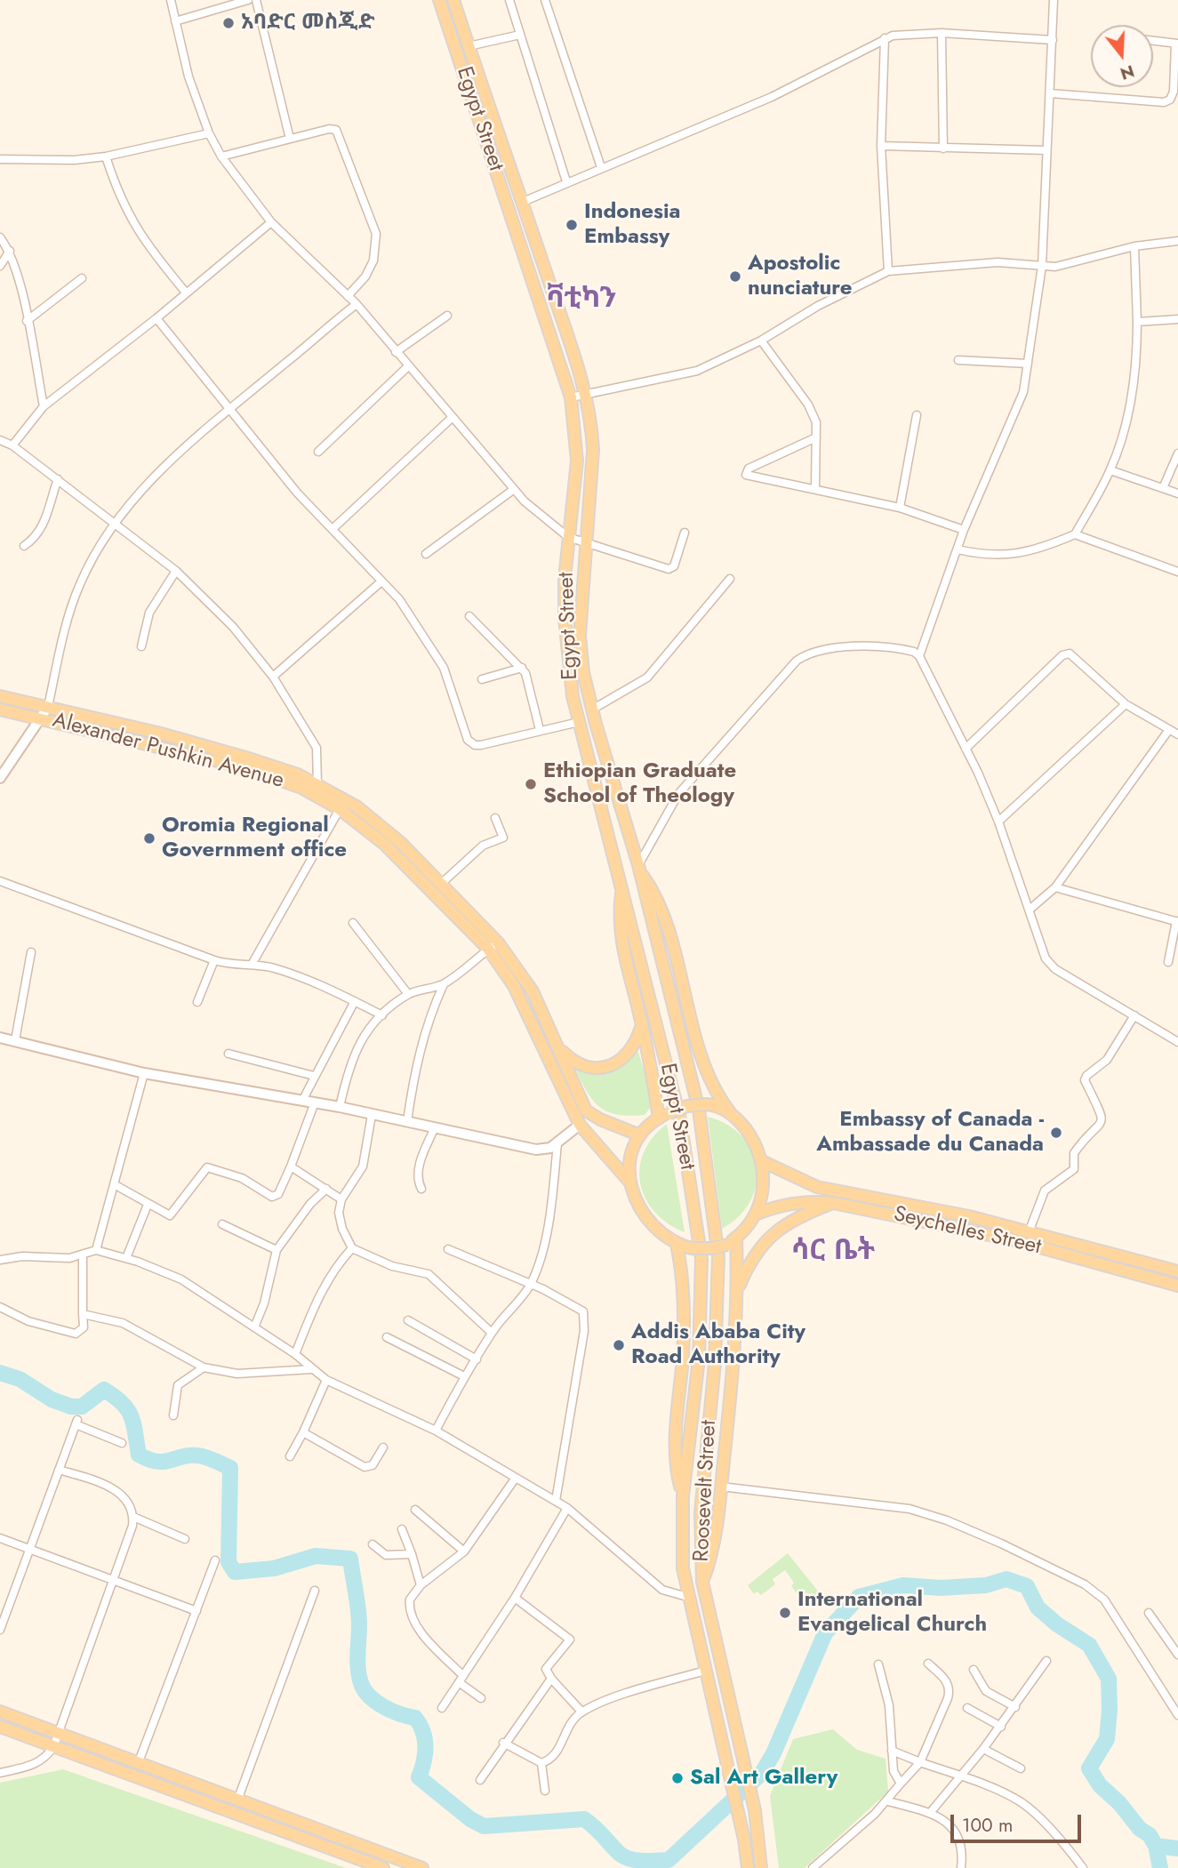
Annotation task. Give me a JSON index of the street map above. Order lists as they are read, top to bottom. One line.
{"streets":{"main road":["Egypt Street","Alexander Pushkin Avenue","Seychelles Street","Roosevelt Street"]},"crossings":[["Egypt Street","Roosevelt Street"],["Alexander Pushkin Avenue","Seychelles Street"]],"districts":["ቫቲካን","ሳር ቤት"],"places":["አባድር መስጂድ","Indonesia Embassy","Apostolic nunciature","Ethiopian Graduate School of Theology","Oromia Regional Government office","Embassy of Canada - Ambassade du Canada","Addis Ababa City Road Authority","International Evangelical Church","Sal Art Gallery"],"scale_bar":"100 m","north":"bottom"}
